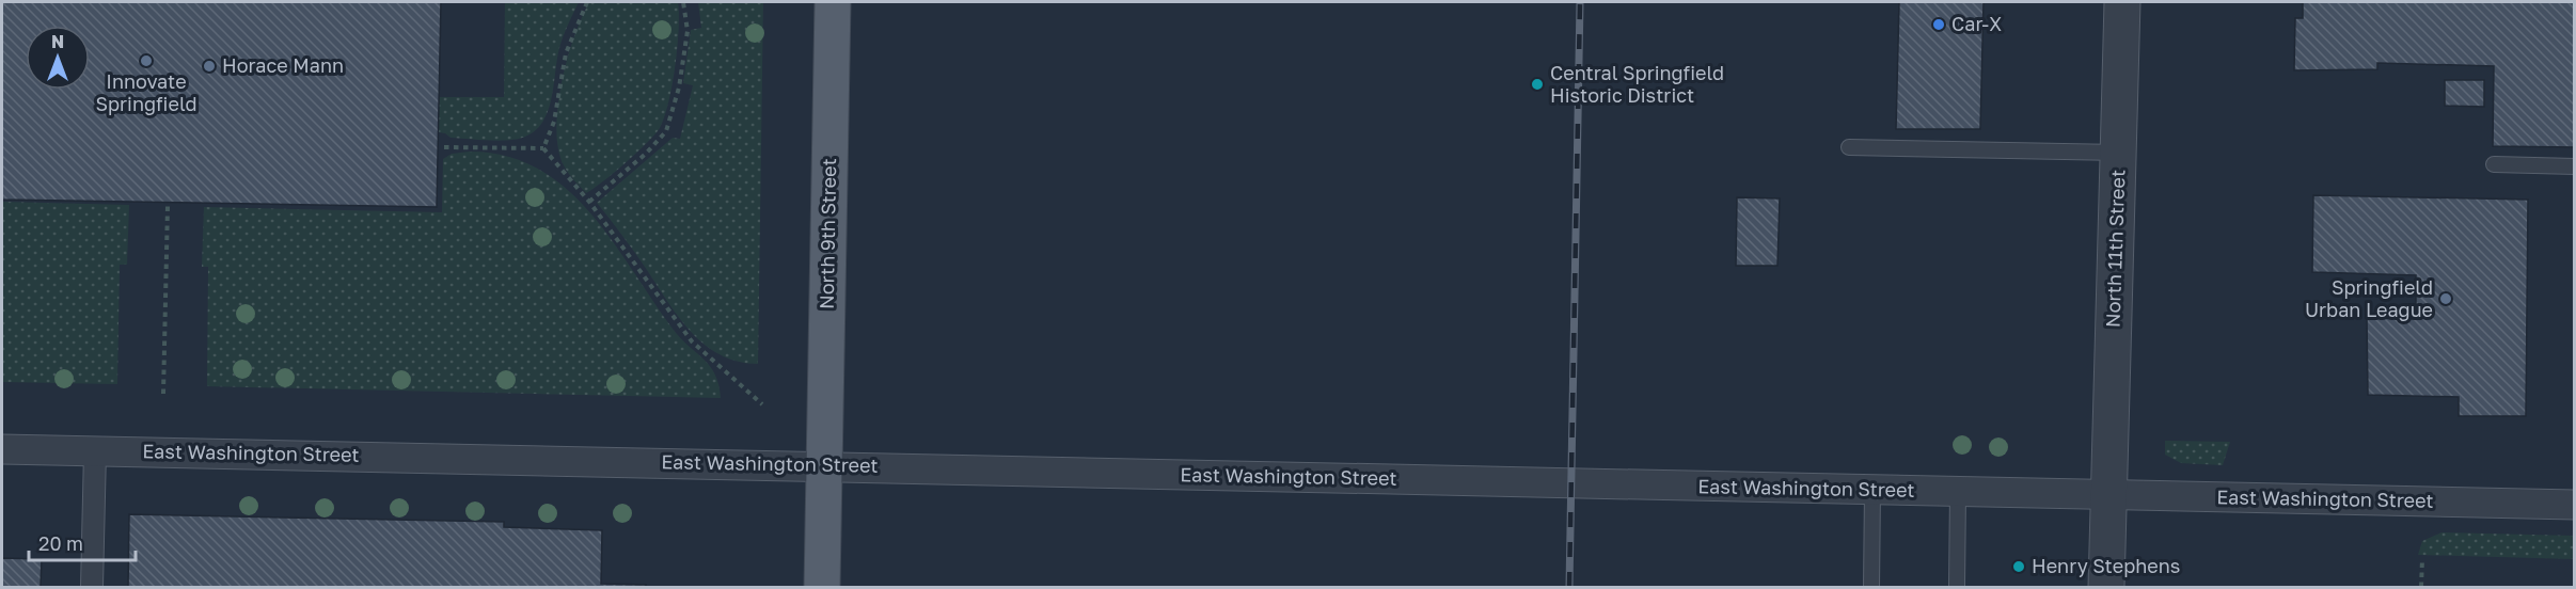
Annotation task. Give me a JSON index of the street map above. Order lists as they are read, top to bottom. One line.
{"streets":{"main road":["North 9th Street"],"street":["North 11th Street","East Washington Street"]},"crossings":[["North 9th Street","East Washington Street"],["North 11th Street","East Washington Street"]],"places":["Car-X","Innovate Springfield","Horace Mann","Central Springfield Historic District","Springfield Urban League","Henry Stephens"],"scale_bar":"20 m","north":"top"}
